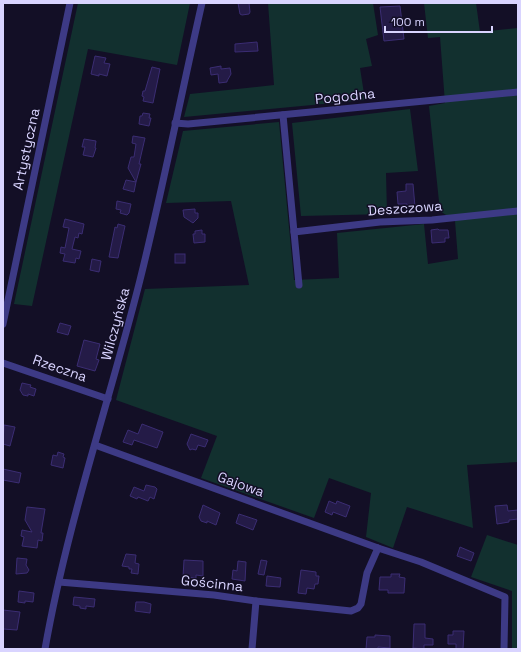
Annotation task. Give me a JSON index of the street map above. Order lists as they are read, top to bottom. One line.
{"streets":{"street":["Pogodna","Artystyczna","Deszczowa","Wilczyńska","Rzeczna","Gajowa","Gościnna"]},"crossings":[["Pogodna","Wilczyńska"],["Wilczyńska","Rzeczna"],["Wilczyńska","Gajowa"],["Wilczyńska","Gościnna"],["Gajowa","Gościnna"]],"scale_bar":"100 m"}
